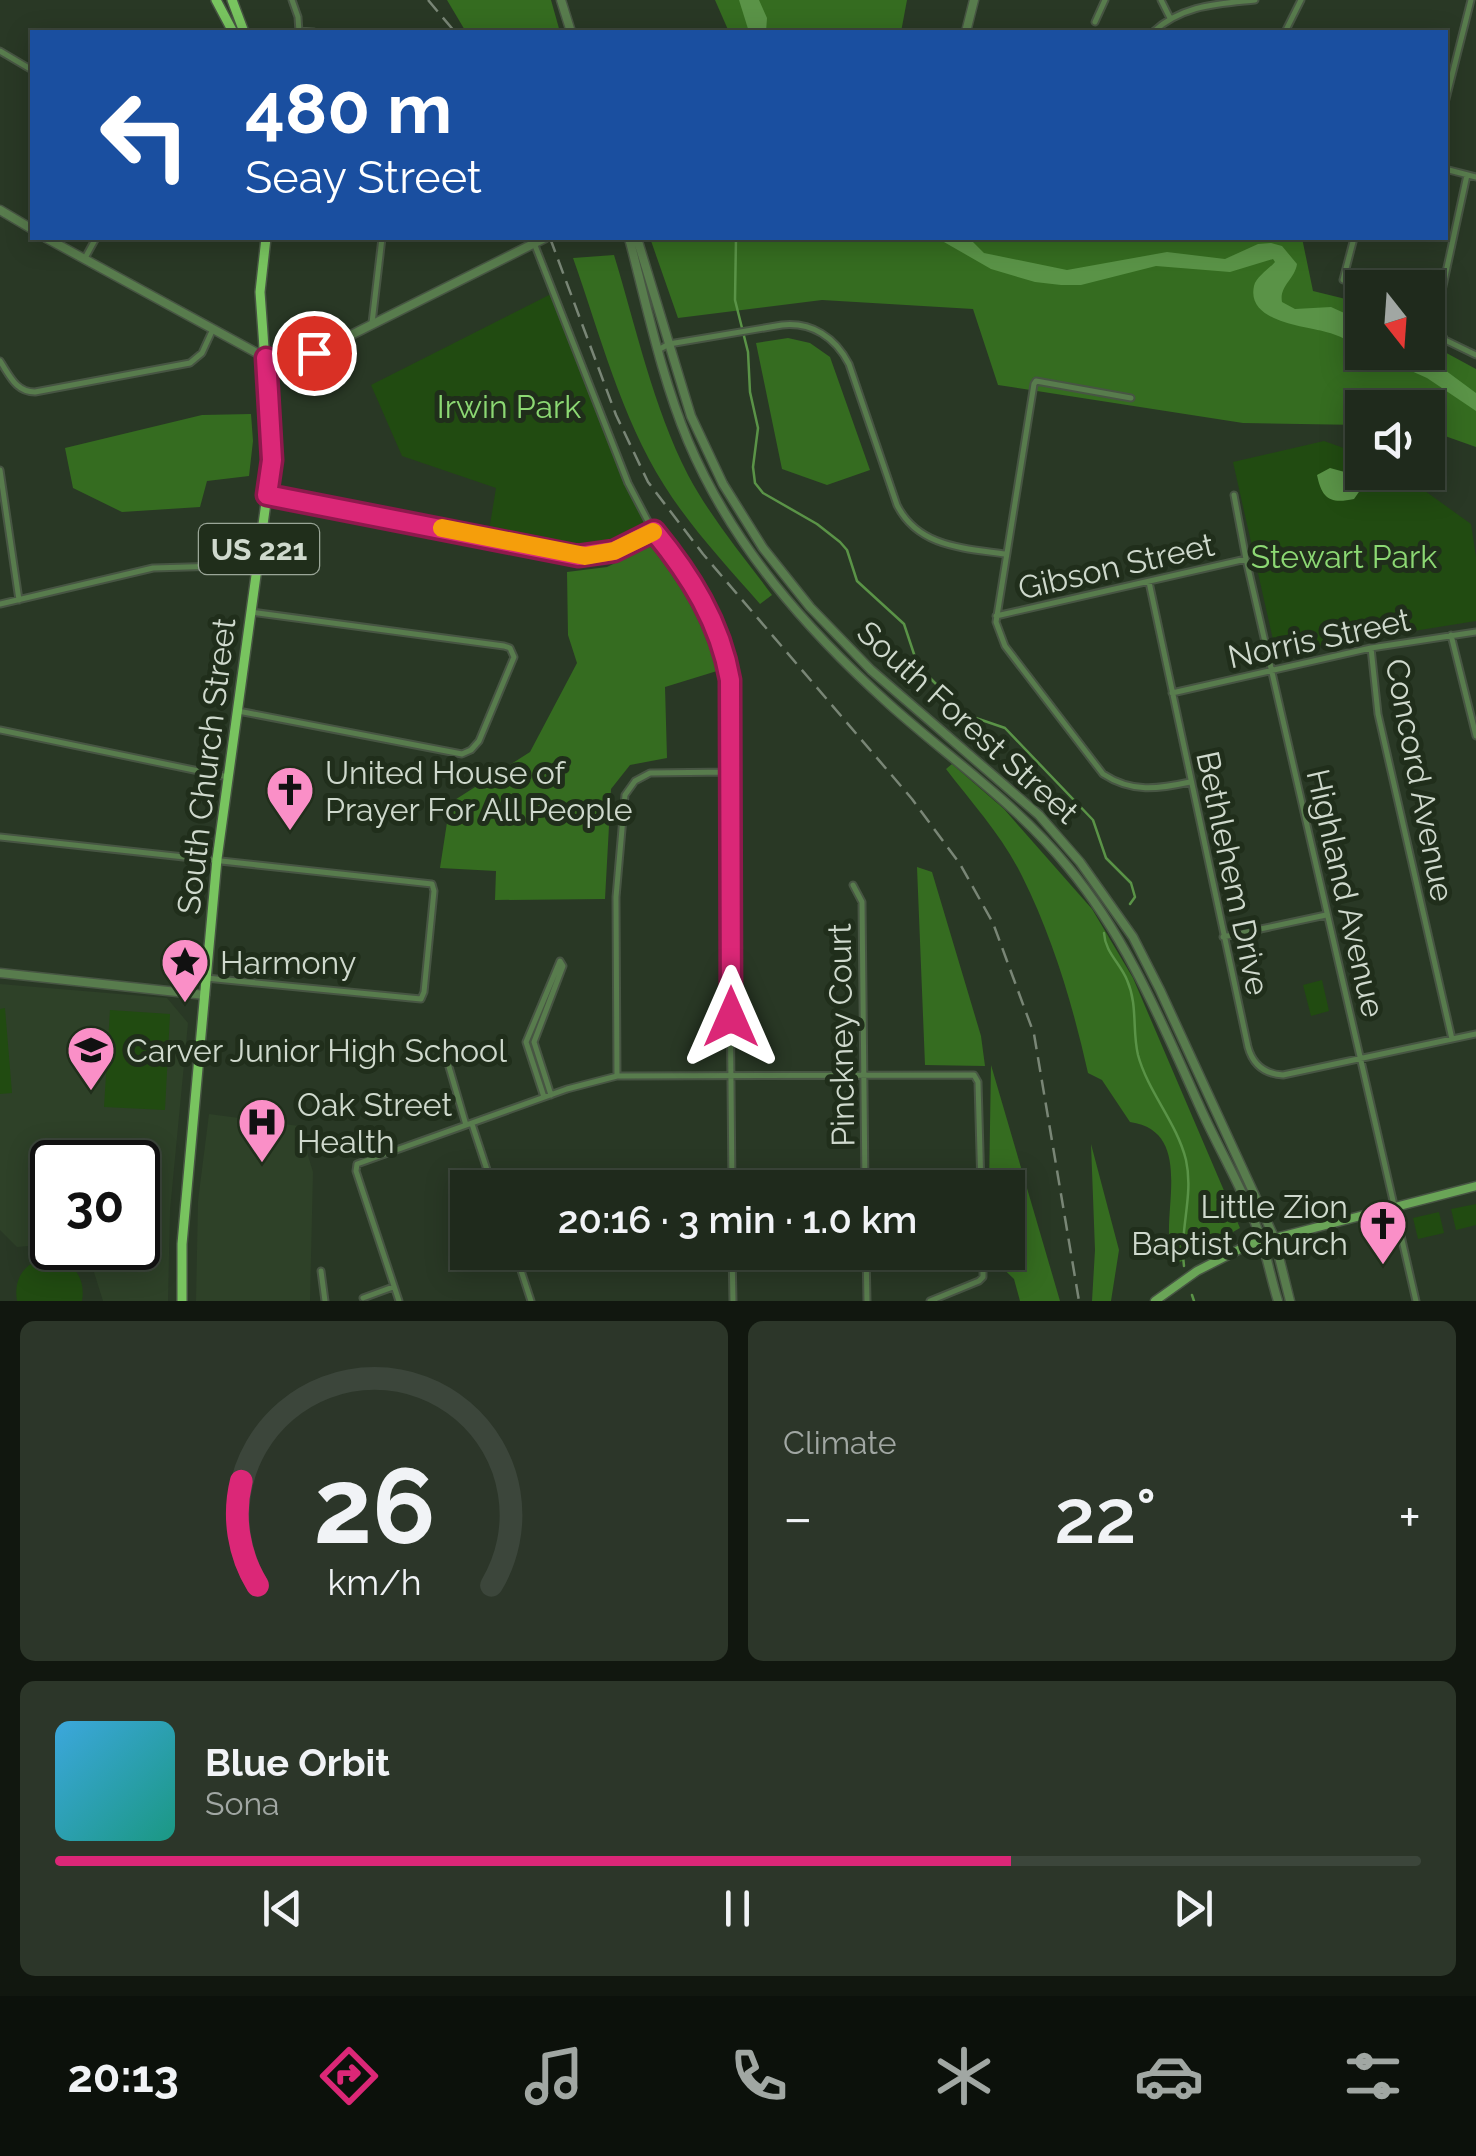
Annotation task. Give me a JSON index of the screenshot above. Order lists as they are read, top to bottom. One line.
{"streets":{"main road":["US 221","South Church Street"],"street":["Gibson Street","Norris Street","South Forest Street","Concord Avenue","Bethlehem Drive","Highland Avenue","Pinckney Court"]},"crossings":[["Gibson Street","Bethlehem Drive"],["Gibson Street","Highland Avenue"],["Norris Street","Concord Avenue"],["Norris Street","Bethlehem Drive"],["Norris Street","Highland Avenue"],["Bethlehem Drive","Highland Avenue"]],"parks":["Irwin Park","Stewart Park"],"places":{"church":["United House of Prayer For All People","Little Zion Baptist Church"],"place":["Harmony"],"school or university":["Carver Junior High School"],"hospital":["Oak Street Health"]},"north":"bottom","page":{"turn":["480 m","Seay Street"],"limit":"30","trip":"20:16 · 3 min · 1.0 km","tile":"Climate","heat":["−","22°","+"],"song":["Blue Orbit","Sona"],"tabs":"20:13","gauge":["26","km/h"]}}
